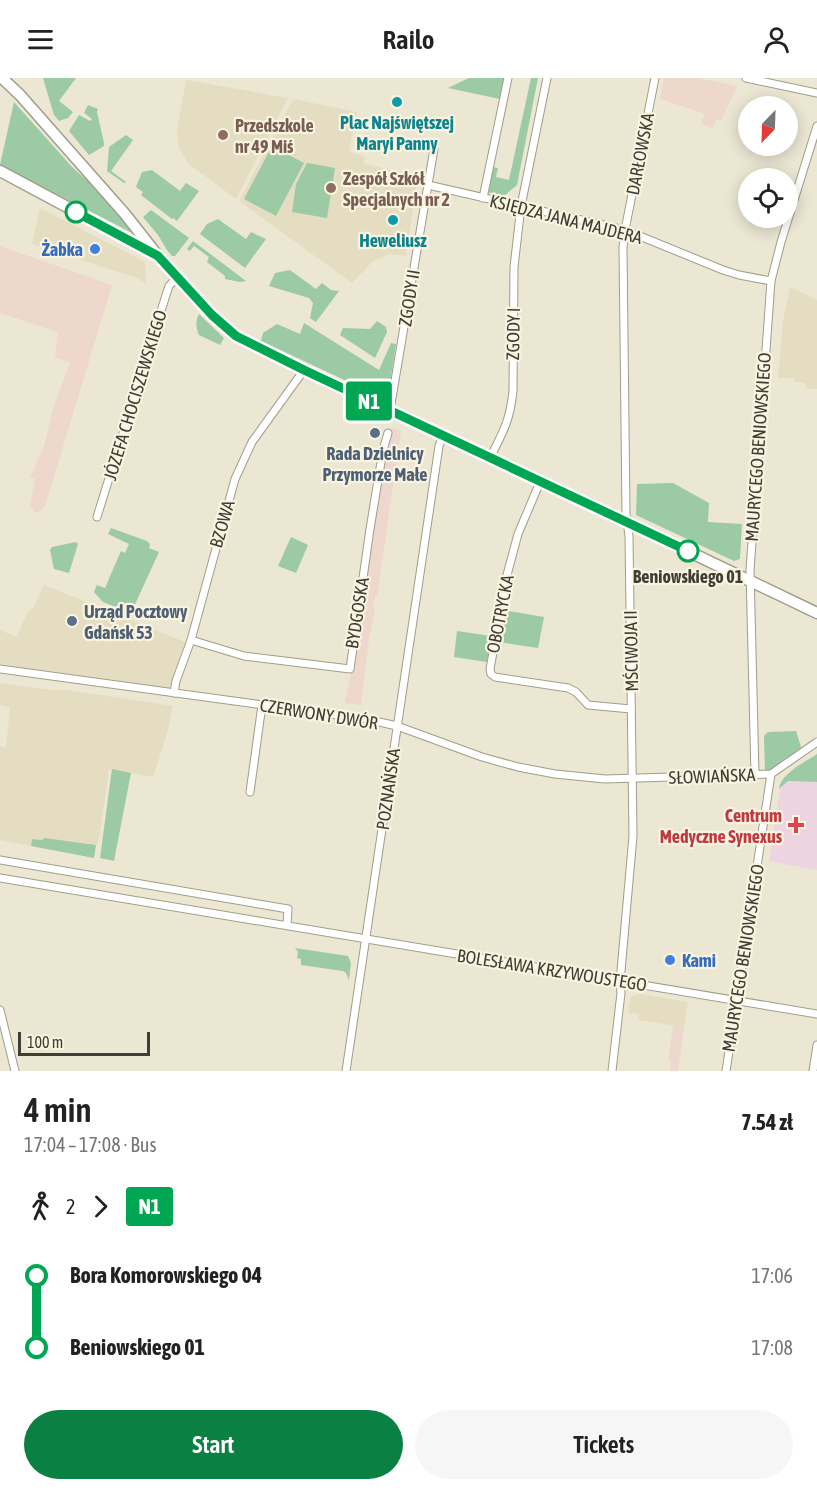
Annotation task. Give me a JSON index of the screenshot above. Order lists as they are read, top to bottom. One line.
{"streets":{"street":["DARŁOWSKA","KSIĘDZA JANA MAJDERA","ZGODY II","ZGODY I","JÓZEFA CHOCISZEWSKIEGO","MAURYCEGO BENIOWSKIEGO","BZOWA","BYDGOSKA","OBOTRYCKA","MŚCIWOJA II","CZERWONY DWÓR","SŁOWIAŃSKA","POZNAŃSKA","BOLESŁAWA KRZYWOUSTEGO"]},"crossings":[["DARŁOWSKA","KSIĘDZA JANA MAJDERA"],["DARŁOWSKA","MŚCIWOJA II"],["KSIĘDZA JANA MAJDERA","ZGODY II"],["KSIĘDZA JANA MAJDERA","ZGODY I"],["KSIĘDZA JANA MAJDERA","MAURYCEGO BENIOWSKIEGO"],["KSIĘDZA JANA MAJDERA","MŚCIWOJA II"],["MAURYCEGO BENIOWSKIEGO","SŁOWIAŃSKA"],["MAURYCEGO BENIOWSKIEGO","BOLESŁAWA KRZYWOUSTEGO"],["BZOWA","BYDGOSKA"],["BZOWA","CZERWONY DWÓR"],["OBOTRYCKA","MŚCIWOJA II"],["MŚCIWOJA II","CZERWONY DWÓR"],["MŚCIWOJA II","SŁOWIAŃSKA"],["MŚCIWOJA II","BOLESŁAWA KRZYWOUSTEGO"],["CZERWONY DWÓR","SŁOWIAŃSKA"],["CZERWONY DWÓR","POZNAŃSKA"],["POZNAŃSKA","BOLESŁAWA KRZYWOUSTEGO"]],"places":{"other":["Plac Najświętszej Maryi Panny","Przedszkole nr 49 Miś","Zespół Szkół Specjalnych nr 2","Heweliusz","Żabka","Rada Dzielnicy Przymorze Małe","Beniowskiego 01","Urząd Pocztowy Gdańsk 53","Kami"],"health":["Centrum Medyczne Synexus"]},"lines":["bus line N1"],"scale_bar":"100 m","north":"bottom left","page":{"header":"Railo","on_map":"N1","scale":"100 m","heading":["4 min","17:04 – 17:08 · Bus","7.54 zł"],"legs":["2","N1"],"list":[{"name":"Bora Komorowskiego 04","value":"17:06"},{"name":"Beniowskiego 01","value":"17:08"}],"buttons":["Start","Tickets"]}}
